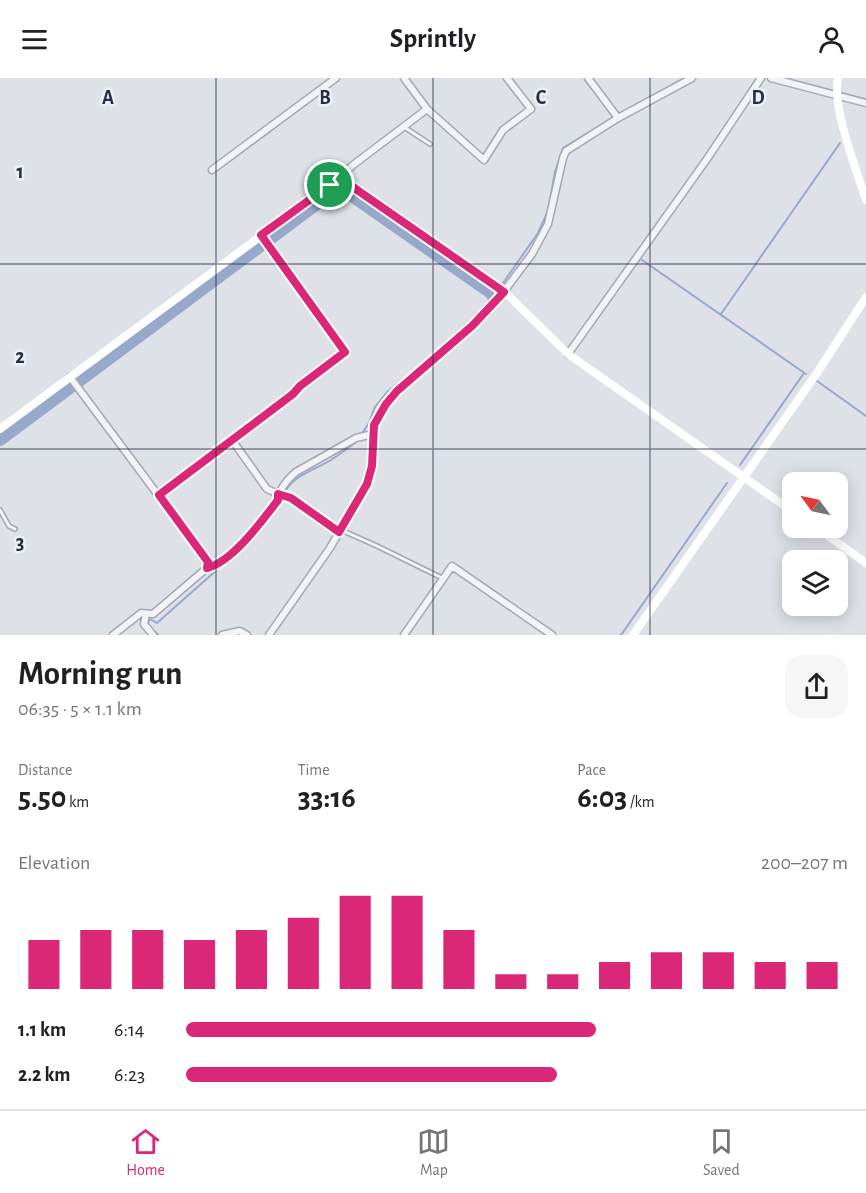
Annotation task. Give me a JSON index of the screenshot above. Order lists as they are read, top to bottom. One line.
{"north":"top left","page":{"header":"Sprintly","heading":["Morning run","06:35 · 5 × 1.1 km"],"stats":[["Distance","5.50 km"],["Time","33:16"],["Pace","6:03 /km"]],"chart":["Elevation","200–207 m"],"list":[{"name":"1.1 km","note":"6:14"},{"name":"2.2 km","note":"6:23"}],"tabs":["Home","Map","Saved"]},"grid":{"columns":["A","B","C","D"],"rows":["1","2","3"]}}
